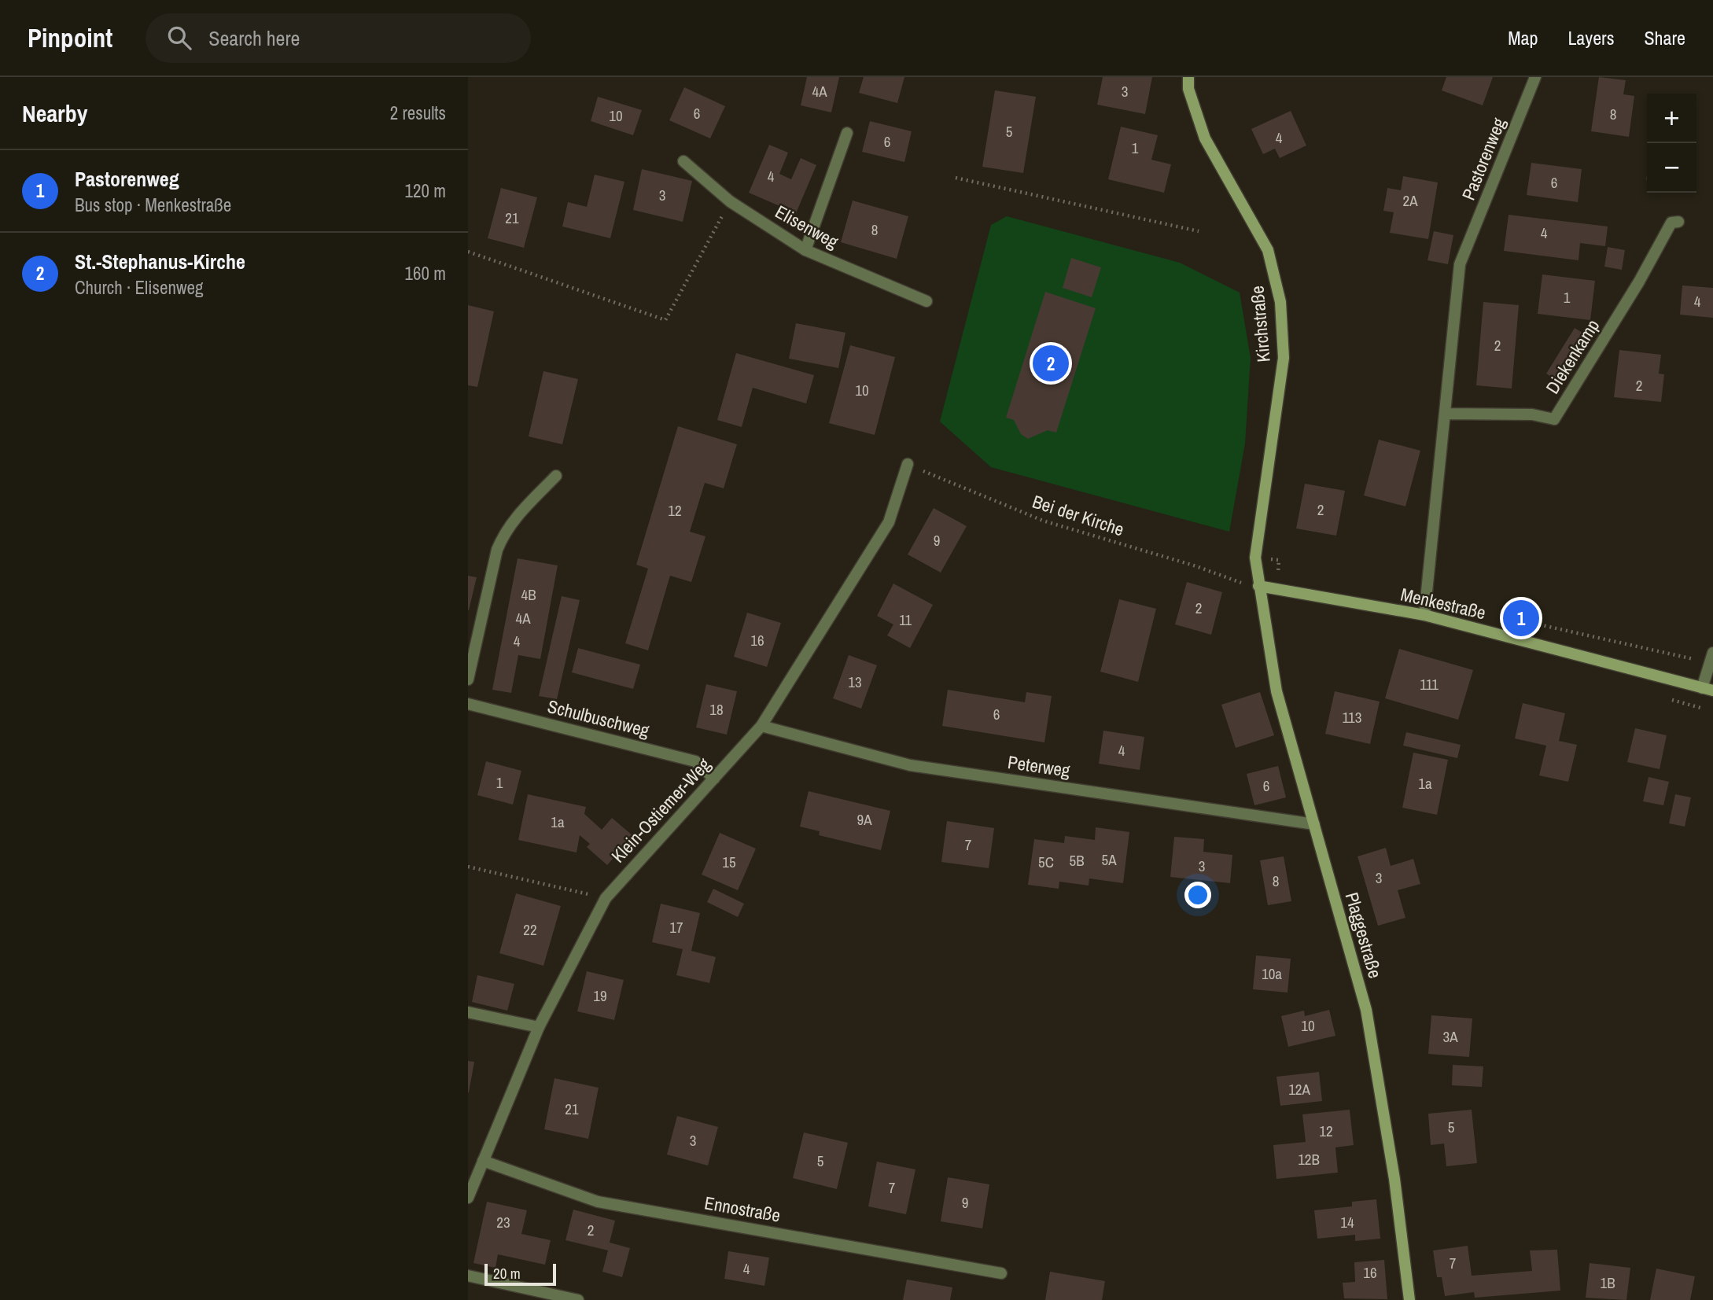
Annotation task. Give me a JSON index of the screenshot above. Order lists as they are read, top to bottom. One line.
{"streets":{"street":["Pastorenweg","Elisenweg","Kirchstraße","Diekenkamp","Menkestraße","Schulbuschweg","Peterweg","Klein-Ostiemer-Weg","Plaggestraße","Ennostraße"],"path":["Bei der Kirche"]},"crossings":[["Pastorenweg","Diekenkamp"],["Pastorenweg","Menkestraße"],["Kirchstraße","Menkestraße"],["Kirchstraße","Plaggestraße"],["Bei der Kirche","Klein-Ostiemer-Weg"],["Menkestraße","Plaggestraße"],["Schulbuschweg","Klein-Ostiemer-Weg"],["Peterweg","Klein-Ostiemer-Weg"],["Peterweg","Plaggestraße"],["Klein-Ostiemer-Weg","Ennostraße"]],"house_numbers":["4A","3","6","8","10","5","4","6","1","4","6","3","2A","21","8","4","1","4","2","2","10","2","12","9","4B","2","4A","11","16","4","13","111","18","6","113","4","1","1a","6","9A","1a","7","5A","5B","15","5C","3","3","8","17","22","10a","19","10","3A","12A","21","5","12","3","12B","5","7","9","23","14","2","7","4","16","1B"],"scale_bar":"20 m","page":{"header":"Pinpoint","search":"Search here","nav":["Map","Layers","Share"],"heading":["Nearby","2 results"],"map_buttons":["+","−"],"list":[{"mark":"1","name":"Pastorenweg","note":"Bus stop · Menkestraße","value":"120 m"},{"mark":"2","name":"St.-Stephanus-Kirche","note":"Church · Elisenweg","value":"160 m"}],"pins":["2","1"],"scale":"20 m"}}
